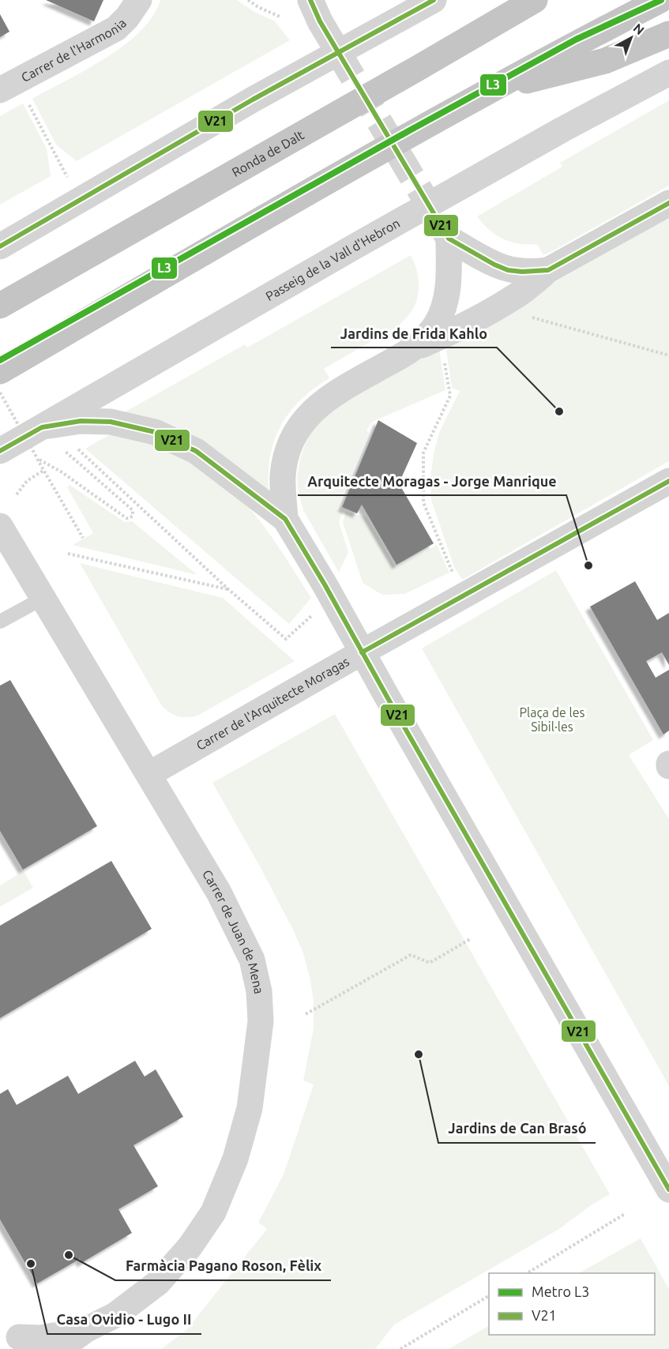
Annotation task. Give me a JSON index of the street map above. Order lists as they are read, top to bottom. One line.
{"streets":{"highway":["Ronda de Dalt"],"street":["Carrer de l'Harmonia","Passeig de la Vall d'Hebron","Carrer de l'Arquitecte Moragas","Carrer de Juan de Mena"]},"crossings":[["Carrer de l'Arquitecte Moragas","Carrer de Juan de Mena"]],"parks":["Plaça de les Sibil·les"],"places":["Jardins de Frida Kahlo","Arquitecte Moragas - Jorge Manrique","Jardins de Can Brasó","Farmàcia Pagano Roson, Fèlix","Casa Ovidio - Lugo II"],"lines":["metro line L3","transit line V21"],"legend":["Metro L3","V21"],"north":"top right"}
